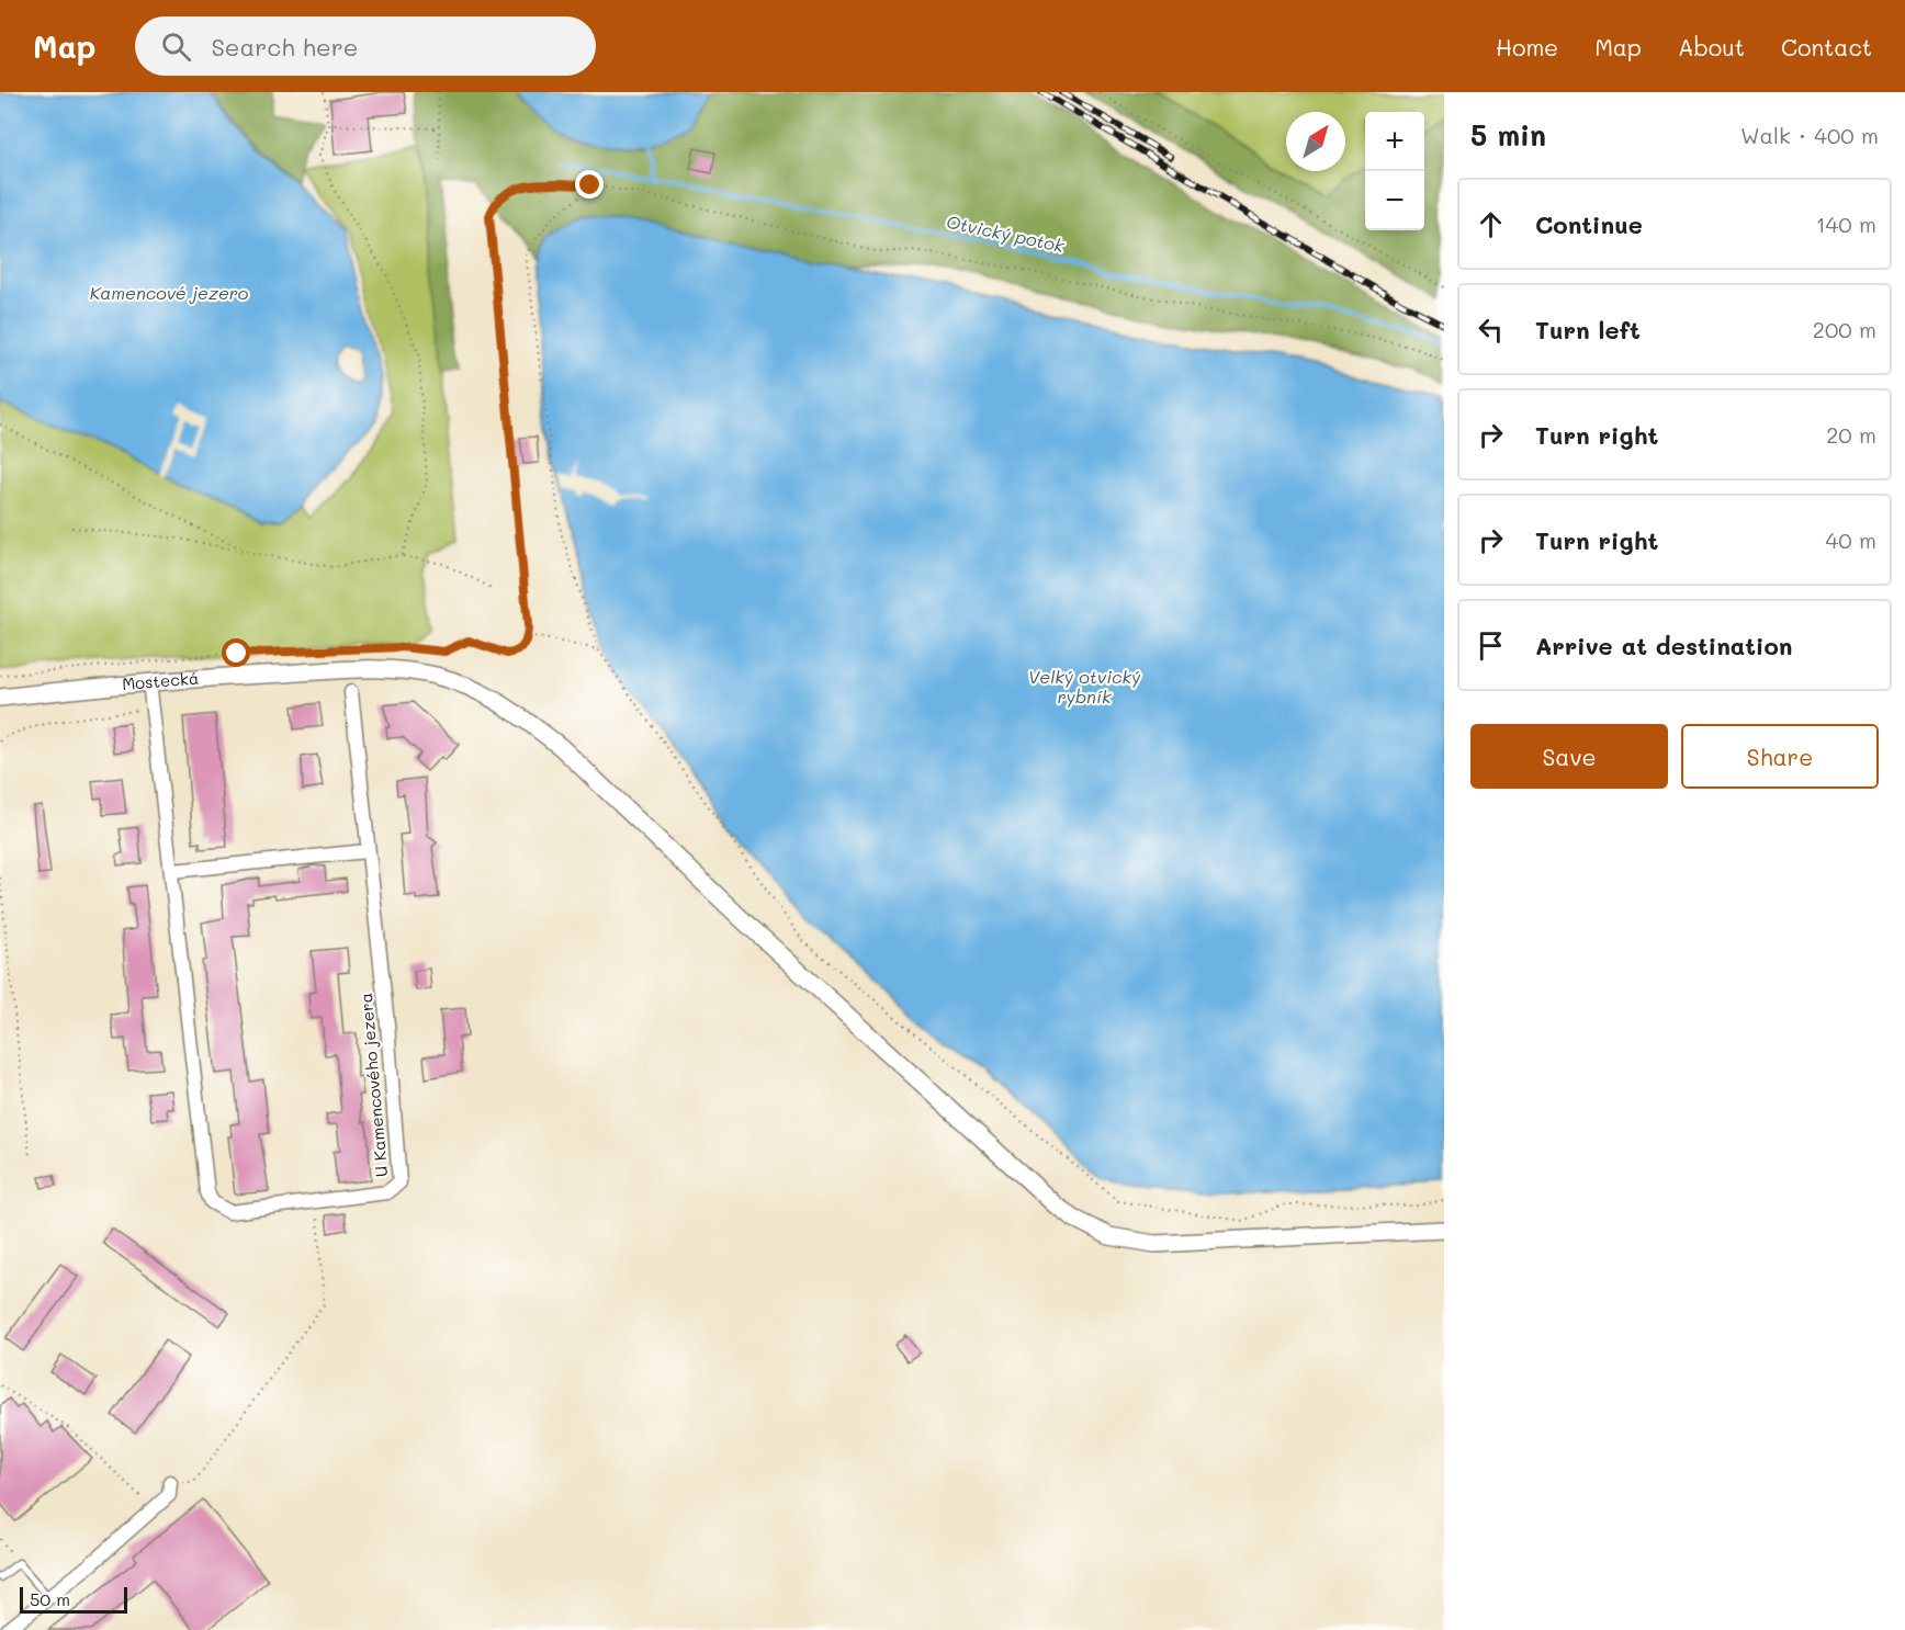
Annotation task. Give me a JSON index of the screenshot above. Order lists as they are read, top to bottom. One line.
{"streets":{"street":["Mostecká","U Kamencového jezera"]},"crossings":[["Mostecká","U Kamencového jezera"]],"water":["Otvický potok","Kamencové jezero","Velký otvický rybník"],"scale_bar":"50 m","north":"top right","page":{"header":"Map","search":"Search here","nav":["Home","Map","About","Contact"],"heading":["5 min","Walk · 400 m"],"map_buttons":["+","−"],"list":[["Continue","140 m"],["Turn left","200 m"],["Turn right","20 m"],["Turn right","40 m"],"Arrive at destination"],"buttons":["Save","Share"],"scale":"50 m"}}
